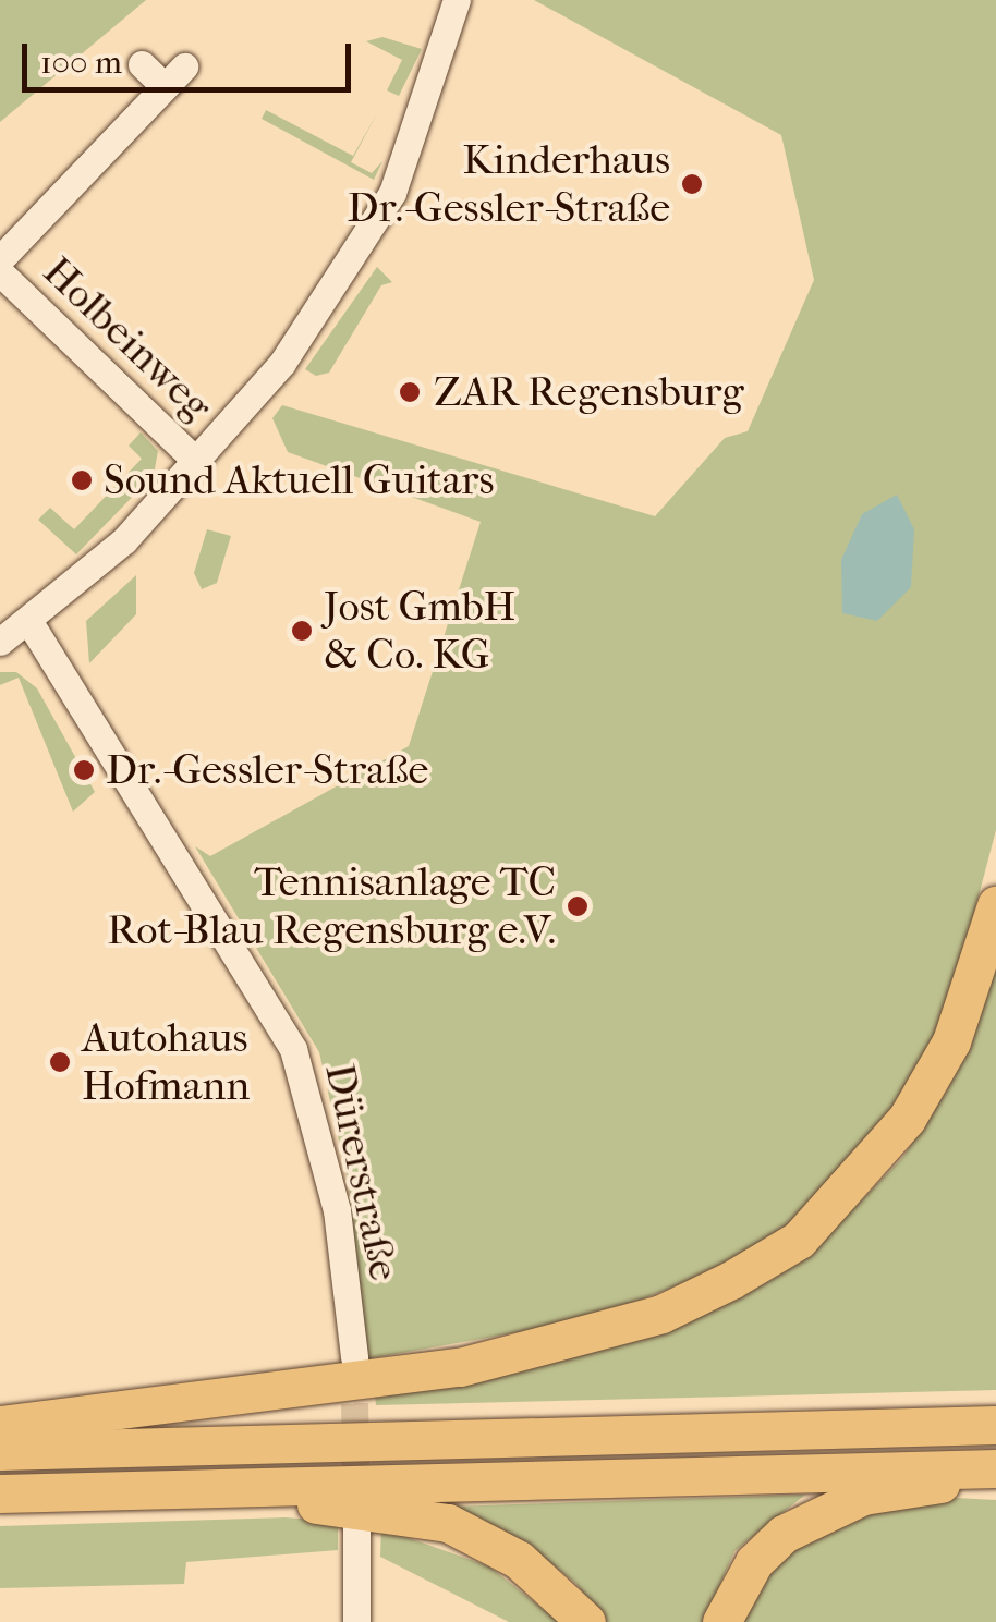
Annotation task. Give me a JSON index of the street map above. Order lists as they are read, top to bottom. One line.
{"streets":{"street":["Holbeinweg","Dürerstraße"]},"places":["Kinderhaus Dr.-Gessler-Straße","ZAR Regensburg","Sound Aktuell Guitars","Jost GmbH & Co. KG","Dr.-Gessler-Straße","Tennisanlage TC Rot-Blau Regensburg e.V.","Autohaus Hofmann"],"scale_bar":"100 m"}
